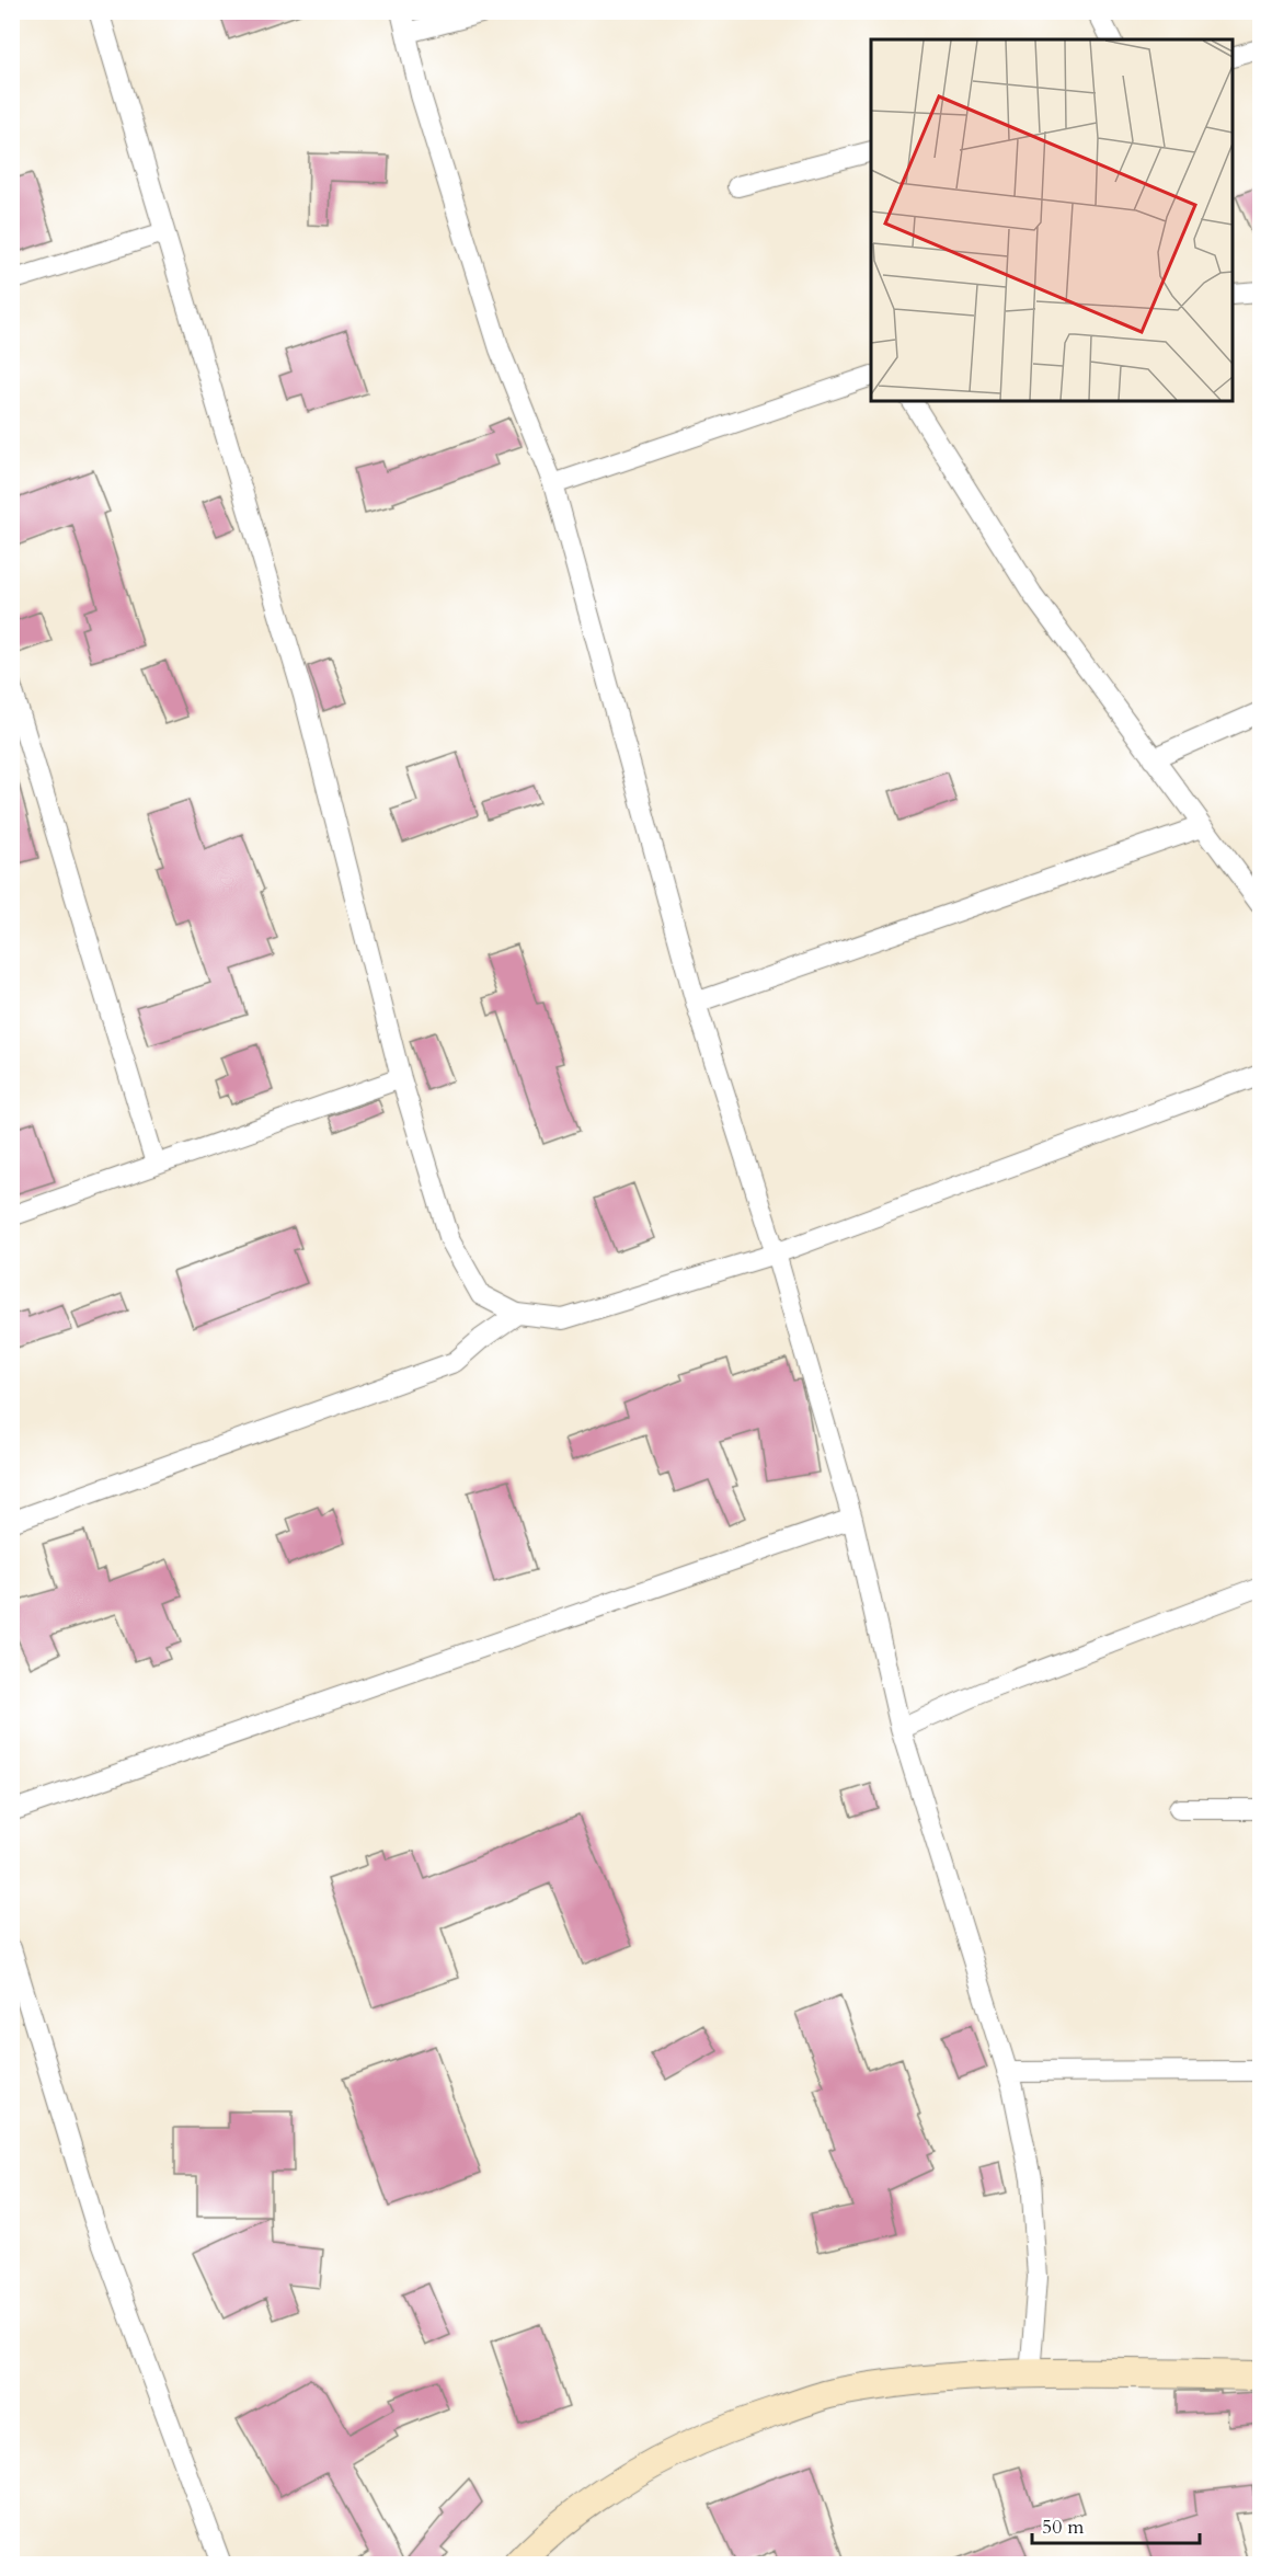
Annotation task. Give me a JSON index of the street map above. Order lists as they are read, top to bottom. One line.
{"scale_bar":"50 m"}
